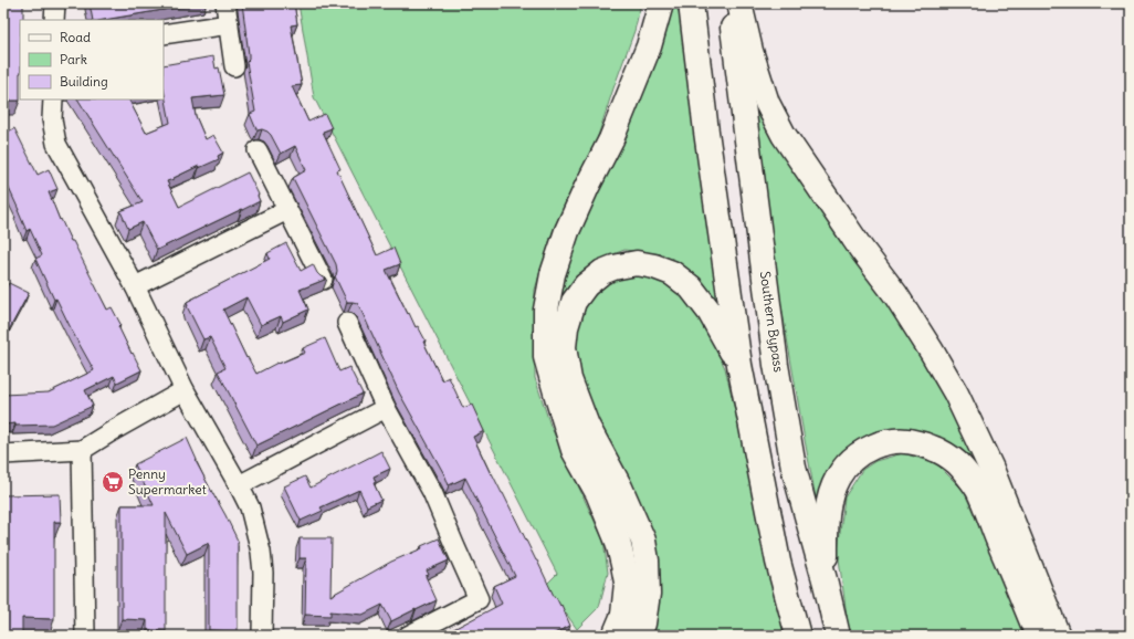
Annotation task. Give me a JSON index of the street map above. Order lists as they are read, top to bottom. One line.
{"streets":{"highway":["Southern Bypass"]},"places":{"supermarket":["Penny Supermarket"]},"legend":["Road","Park","Building"]}
